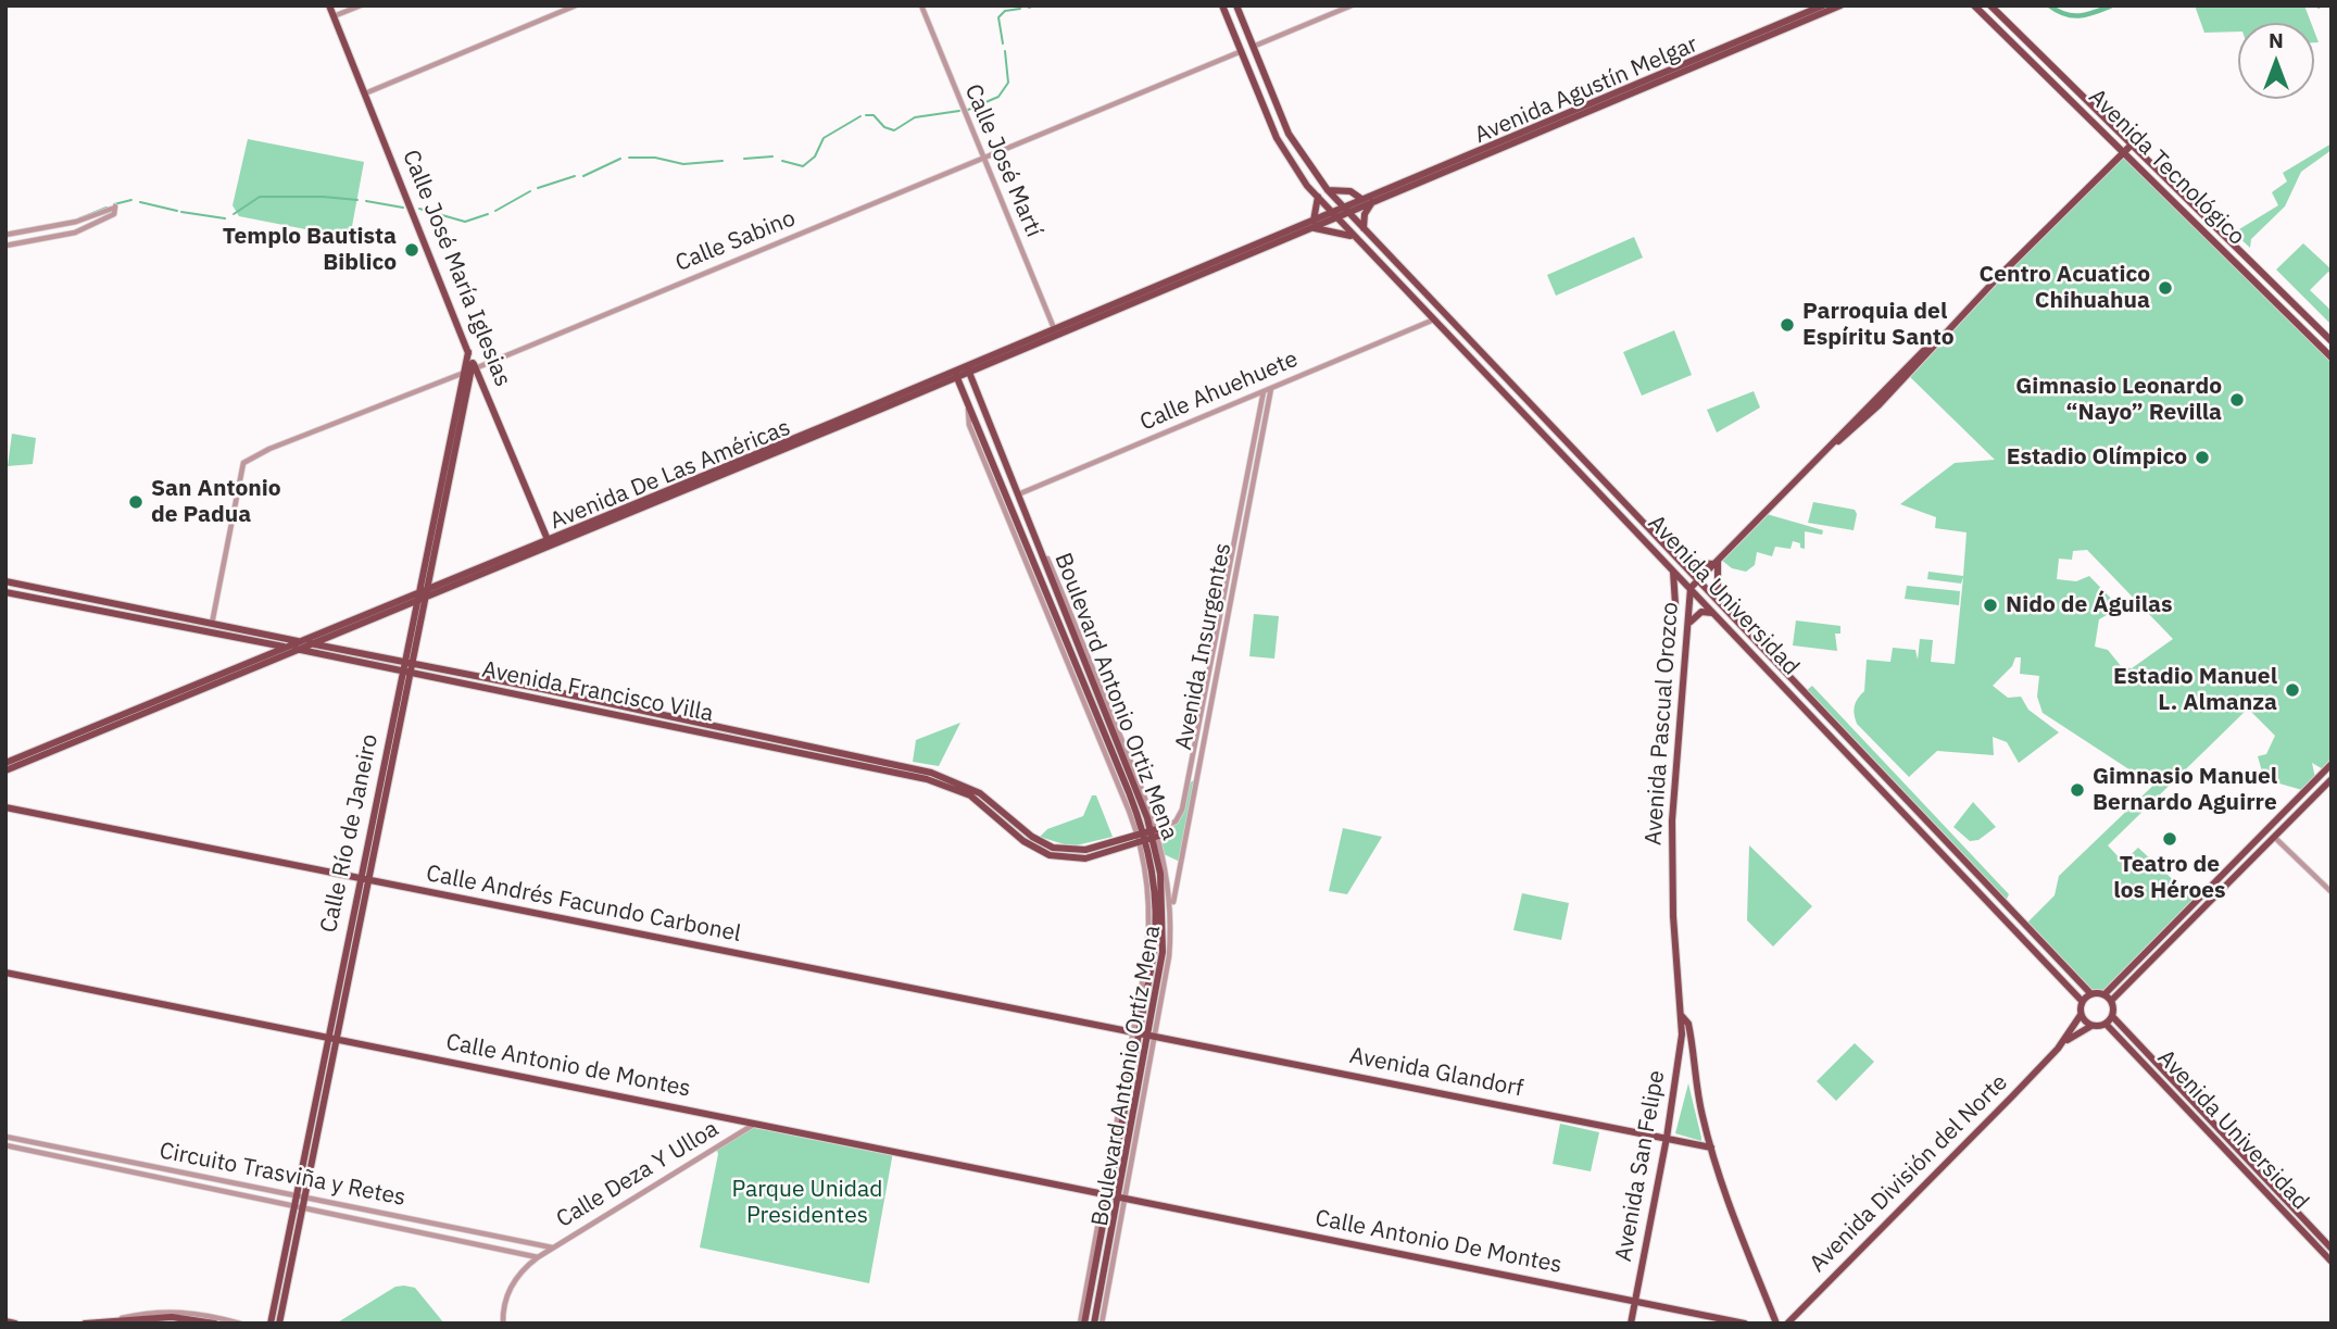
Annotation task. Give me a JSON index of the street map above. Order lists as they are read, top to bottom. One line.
{"streets":{"main road":["Avenida Agustín Melgar","Avenida Tecnológico","Calle José María Iglesias","Avenida De Las Américas","Avenida Universidad","Avenida Francisco Villa","Boulevard Antonio Ortiz Mena","Avenida Pascual Orozco","Calle Río de Janeiro","Calle Andrés Facundo Carbonel","Calle Antonio de Montes","Avenida Glandorf","Avenida San Felipe","Avenida División del Norte","Calle Antonio De Montes"],"street":["Calle José Martí","Calle Sabino","Calle Ahuehuete","Avenida Insurgentes","Boulevard Antonio Ortíz Mena","Circuito Trasviña y Retes","Calle Deza Y Ulloa"]},"crossings":[["Avenida Agustín Melgar","Avenida De Las Américas"],["Avenida Agustín Melgar","Avenida Universidad"],["Calle José Martí","Calle Sabino"],["Calle José Martí","Avenida De Las Américas"],["Avenida Tecnológico","Avenida Pascual Orozco"],["Calle Sabino","Calle José María Iglesias"],["Calle Sabino","Avenida Universidad"],["Calle Sabino","Avenida Francisco Villa"],["Calle Sabino","Calle Río de Janeiro"],["Calle José María Iglesias","Avenida De Las Américas"],["Calle José María Iglesias","Calle Río de Janeiro"],["Calle Ahuehuete","Avenida Universidad"],["Calle Ahuehuete","Avenida Insurgentes"],["Calle Ahuehuete","Boulevard Antonio Ortiz Mena"],["Avenida De Las Américas","Avenida Universidad"],["Avenida De Las Américas","Avenida Francisco Villa"],["Avenida De Las Américas","Boulevard Antonio Ortiz Mena"],["Avenida De Las Américas","Calle Río de Janeiro"],["Avenida Universidad","Avenida Pascual Orozco"],["Avenida Universidad","Avenida División del Norte"],["Avenida Insurgentes","Avenida Francisco Villa"],["Avenida Insurgentes","Boulevard Antonio Ortiz Mena"],["Avenida Insurgentes","Boulevard Antonio Ortíz Mena"],["Avenida Francisco Villa","Boulevard Antonio Ortiz Mena"],["Avenida Francisco Villa","Calle Río de Janeiro"],["Avenida Francisco Villa","Boulevard Antonio Ortíz Mena"],["Boulevard Antonio Ortiz Mena","Calle Andrés Facundo Carbonel"],["Boulevard Antonio Ortiz Mena","Calle Antonio de Montes"],["Boulevard Antonio Ortiz Mena","Avenida Glandorf"],["Boulevard Antonio Ortiz Mena","Boulevard Antonio Ortíz Mena"],["Boulevard Antonio Ortiz Mena","Calle Antonio De Montes"],["Avenida Pascual Orozco","Avenida Glandorf"],["Avenida Pascual Orozco","Avenida San Felipe"],["Calle Río de Janeiro","Calle Andrés Facundo Carbonel"],["Calle Río de Janeiro","Calle Antonio de Montes"],["Calle Río de Janeiro","Circuito Trasviña y Retes"],["Calle Andrés Facundo Carbonel","Avenida Glandorf"],["Calle Andrés Facundo Carbonel","Boulevard Antonio Ortíz Mena"],["Calle Antonio de Montes","Calle Deza Y Ulloa"],["Calle Antonio de Montes","Calle Antonio De Montes"],["Avenida Glandorf","Boulevard Antonio Ortíz Mena"],["Avenida Glandorf","Avenida San Felipe"],["Avenida San Felipe","Calle Antonio De Montes"],["Circuito Trasviña y Retes","Calle Deza Y Ulloa"]],"parks":["Parque Unidad Presidentes"],"places":["Templo Bautista Biblico","Centro Acuatico Chihuahua","Parroquia del Espíritu Santo","Gimnasio Leonardo “Nayo” Revilla","Estadio Olímpico","San Antonio de Padua","Nido de Águilas","Estadio Manuel L. Almanza","Gimnasio Manuel Bernardo Aguirre","Teatro de los Héroes"],"north":"top"}
